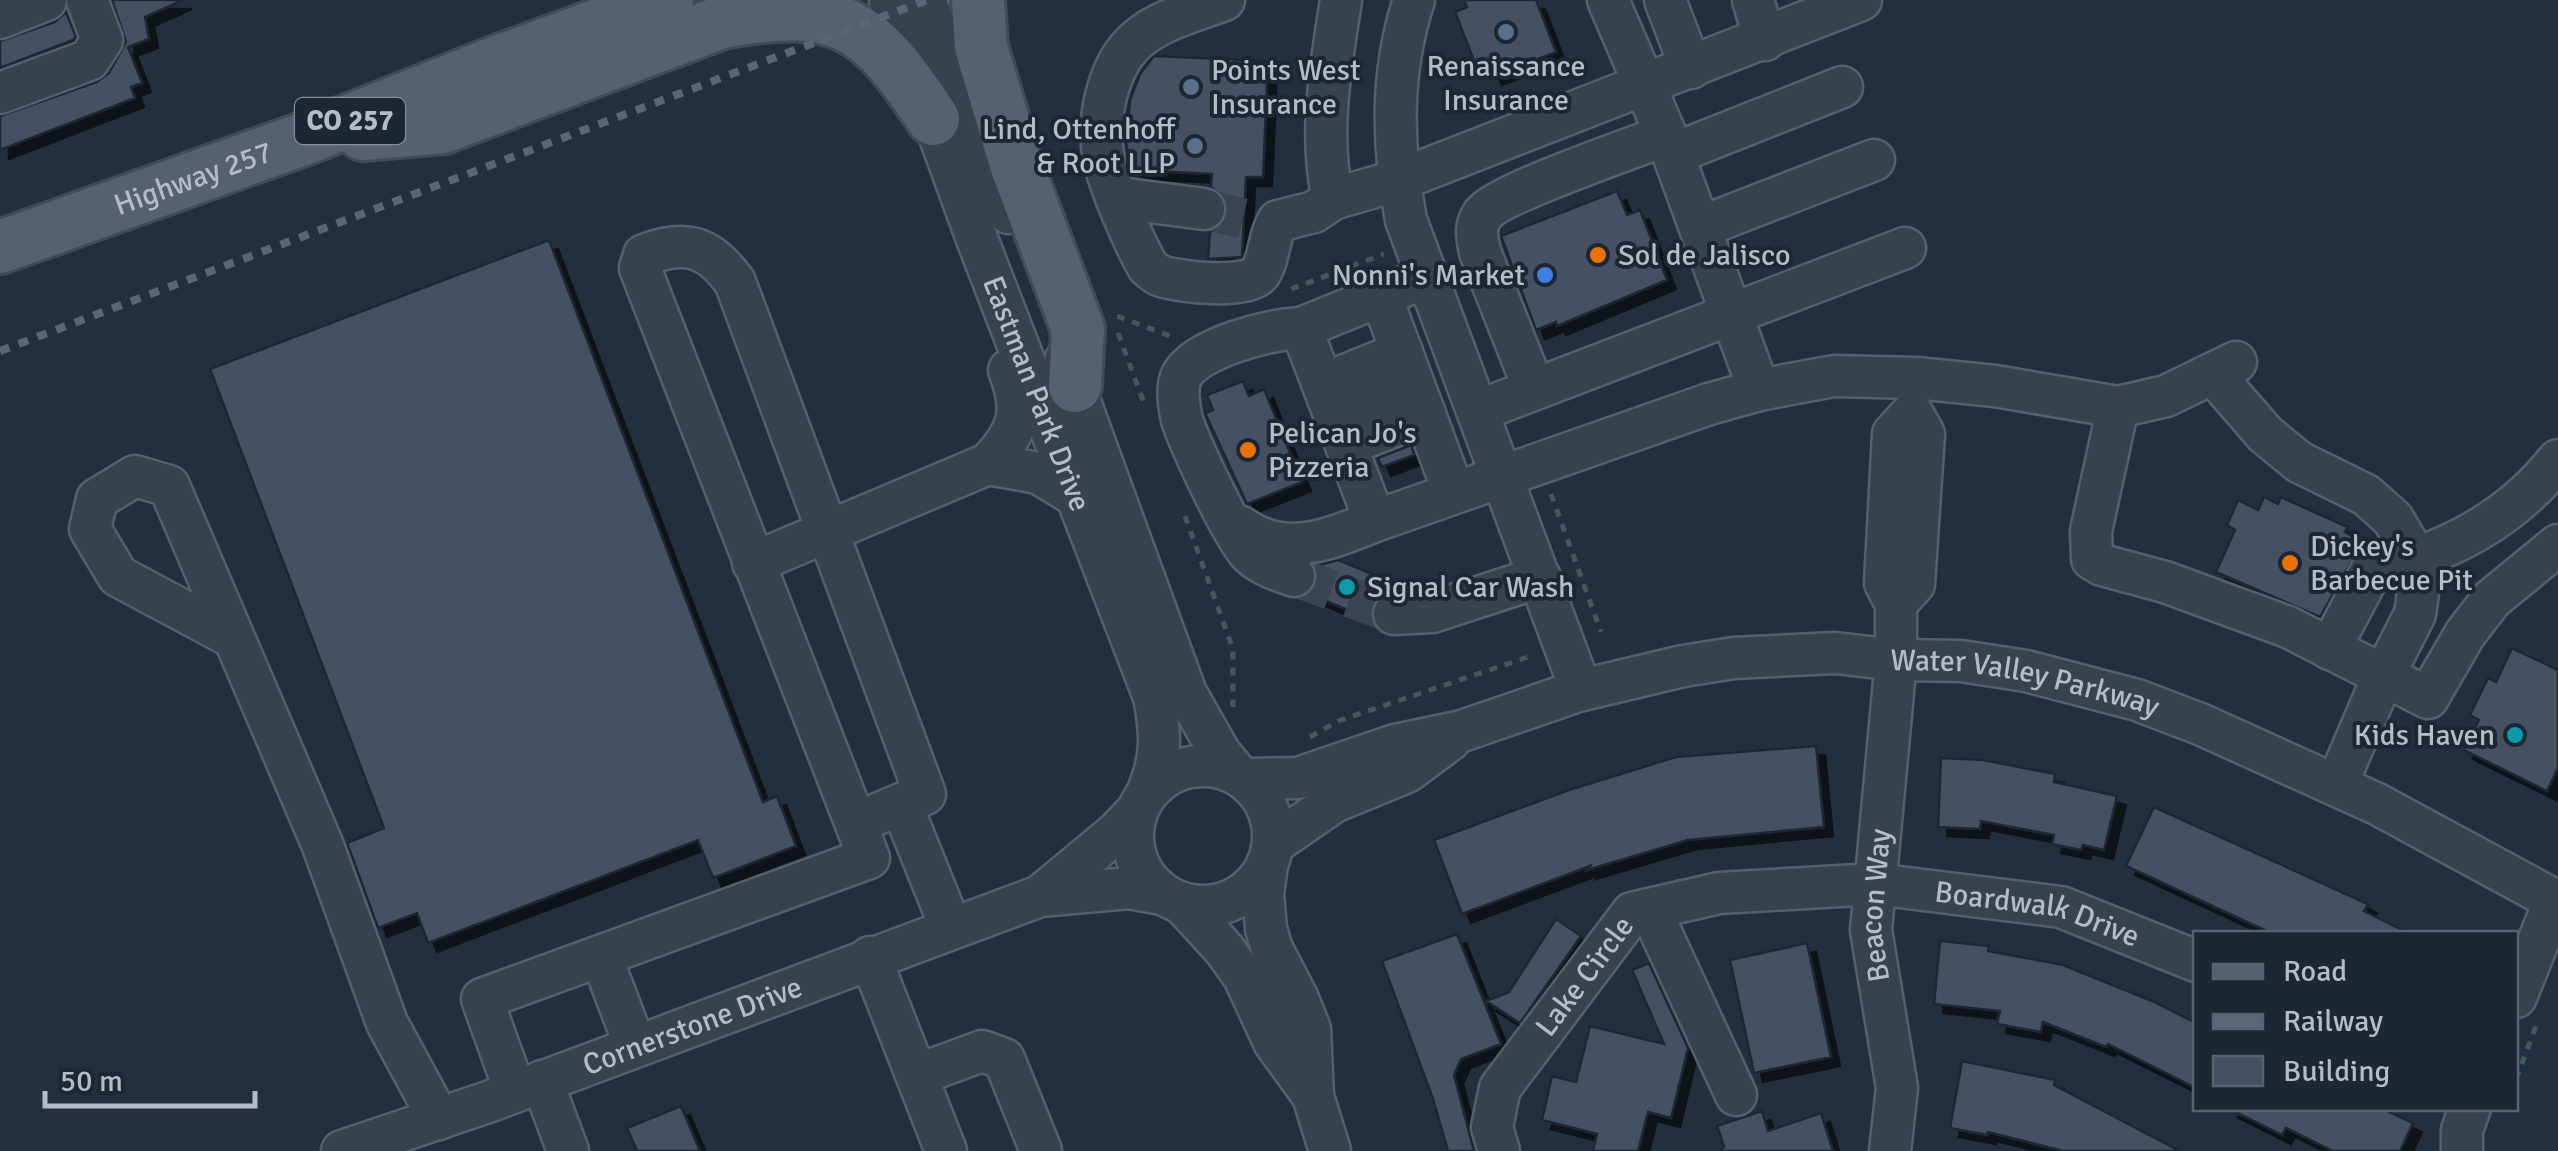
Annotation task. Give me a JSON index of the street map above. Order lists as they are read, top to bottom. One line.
{"streets":{"main road":["CO 257","Highway 257"],"street":["Eastman Park Drive","Water Valley Parkway","Beacon Way","Boardwalk Drive","Lake Circle","Cornerstone Drive"]},"crossings":[["Eastman Park Drive","Water Valley Parkway"],["Eastman Park Drive","Cornerstone Drive"],["Water Valley Parkway","Beacon Way"],["Water Valley Parkway","Cornerstone Drive"],["Beacon Way","Boardwalk Drive"],["Beacon Way","Lake Circle"],["Boardwalk Drive","Lake Circle"]],"places":["Renaissance Insurance","Points West Insurance","Lind, Ottenhoff & Root LLP","Sol de Jalisco","Nonni's Market","Pelican Jo's Pizzeria","Dickey's Barbecue Pit","Signal Car Wash","Kids Haven"],"legend":["Road","Railway","Building"],"scale_bar":"50 m"}
